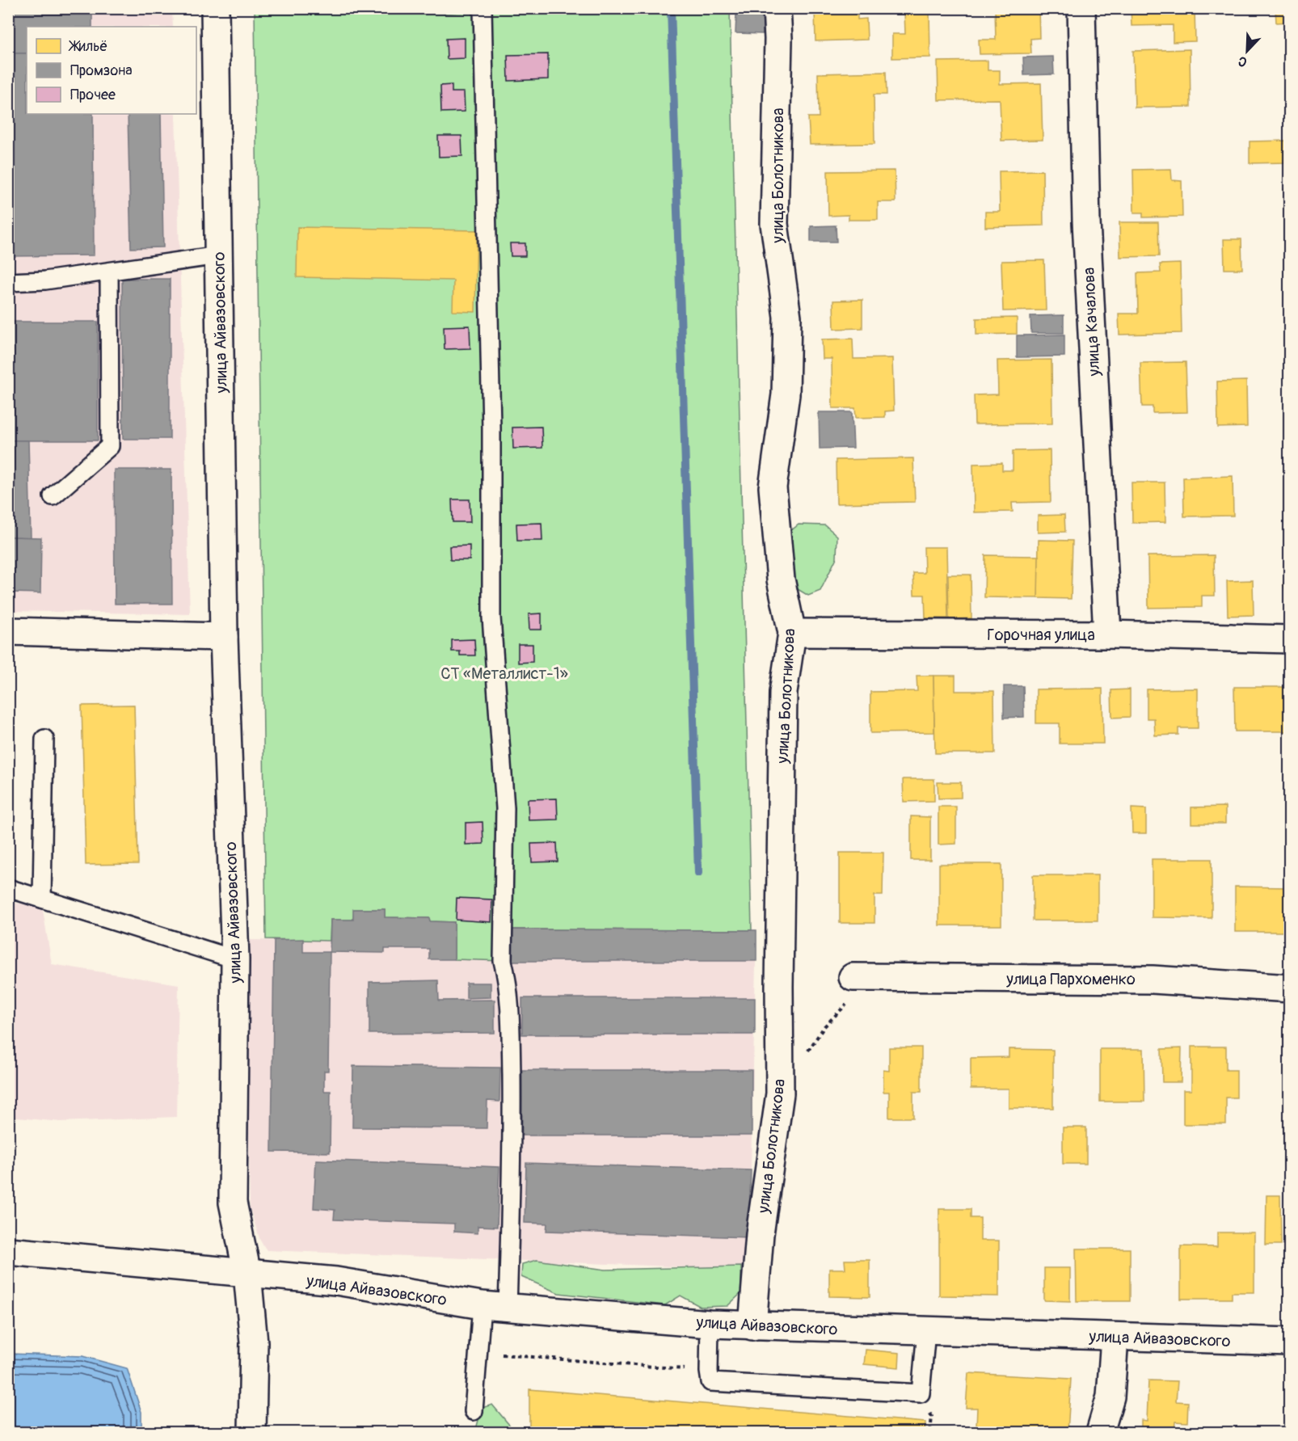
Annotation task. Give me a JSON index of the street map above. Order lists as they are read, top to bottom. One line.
{"streets":{"street":["улица Болотникова","улица Качалова","улица Айвазовского","Горочная улица","улица Пархоменко"]},"crossings":[["улица Болотникова","улица Айвазовского"],["улица Болотникова","Горочная улица"],["улица Качалова","Горочная улица"]],"parks":["СТ «Металлист-1»"],"legend":["Жильё","Промзона","Прочее"],"north":"bottom left"}
